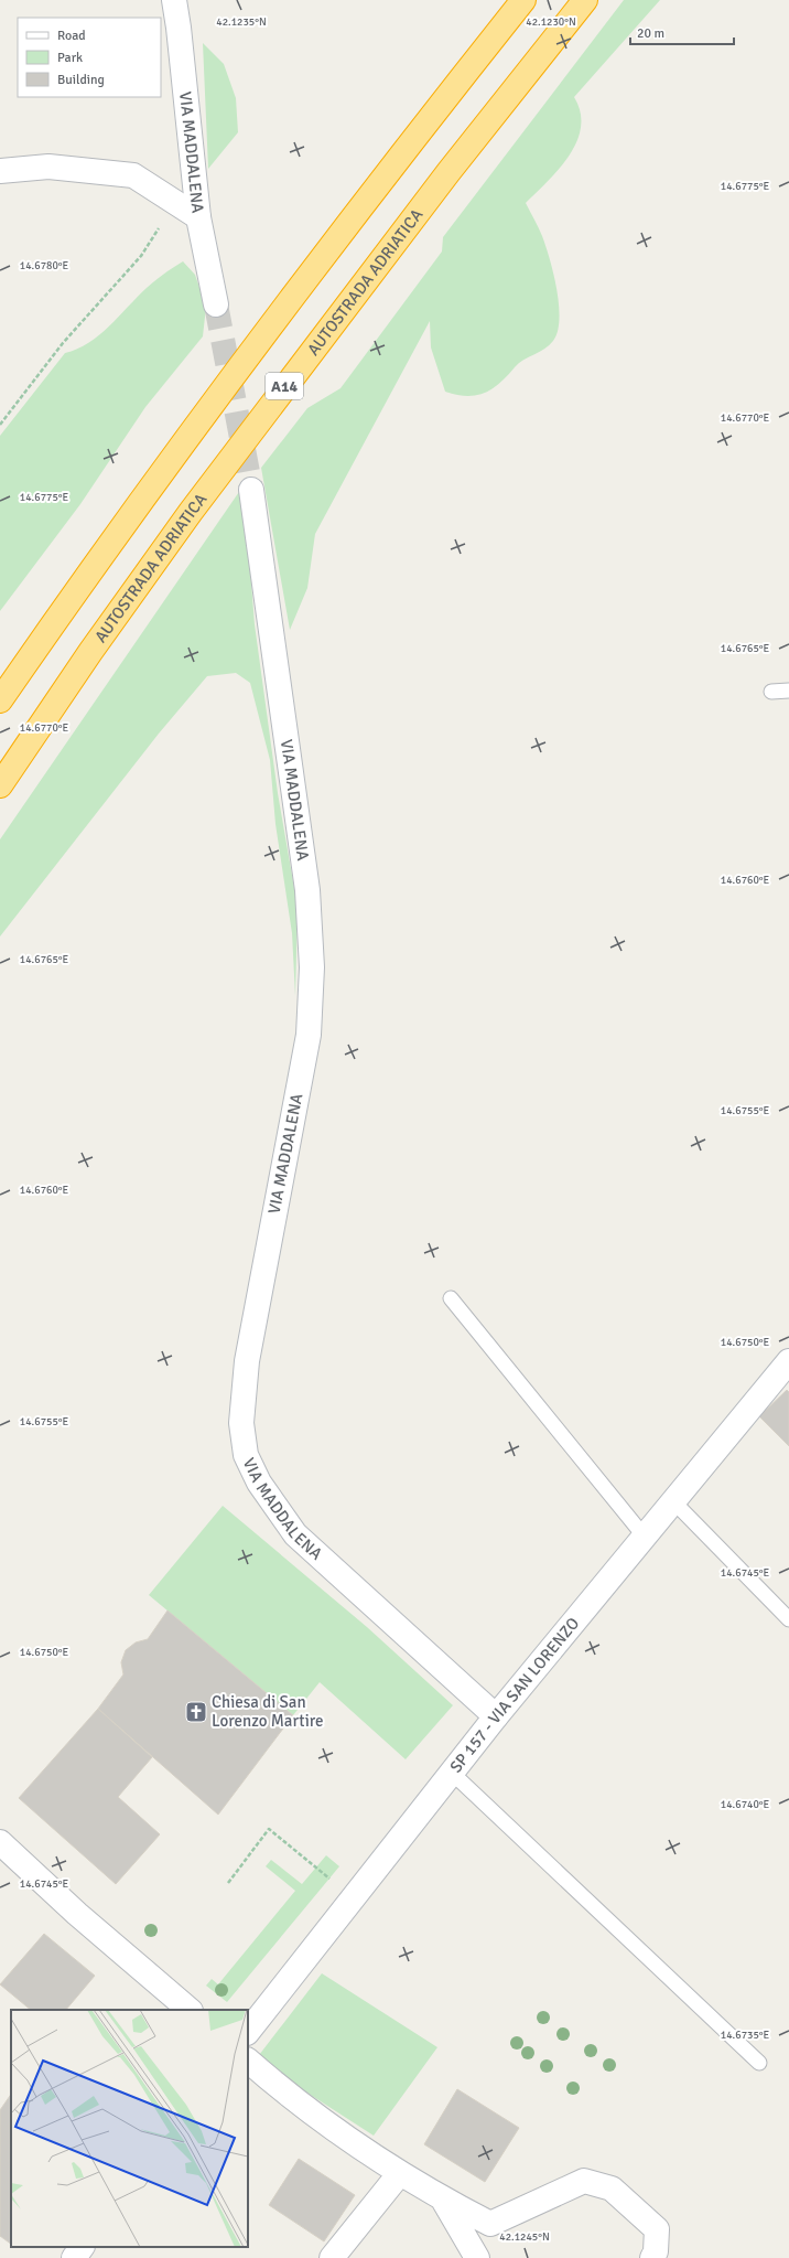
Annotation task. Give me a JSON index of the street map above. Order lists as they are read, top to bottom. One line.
{"streets":{"highway":["AUTOSTRADA ADRIATICA","A14"],"street":["VIA MADDALENA","SP 157 - VIA SAN LORENZO"]},"crossings":[["VIA MADDALENA","SP 157 - VIA SAN LORENZO"]],"places":{"church":["Chiesa di San Lorenzo Martire"]},"legend":["Road","Park","Building"],"scale_bar":"20 m","coordinates":["42.1235°N","42.1230°N","14.6775°E","14.6780°E","14.6770°E","14.6765°E","14.6760°E","14.6755°E","14.6750°E","14.6745°E","14.6740°E","14.6735°E","42.1245°N"]}
